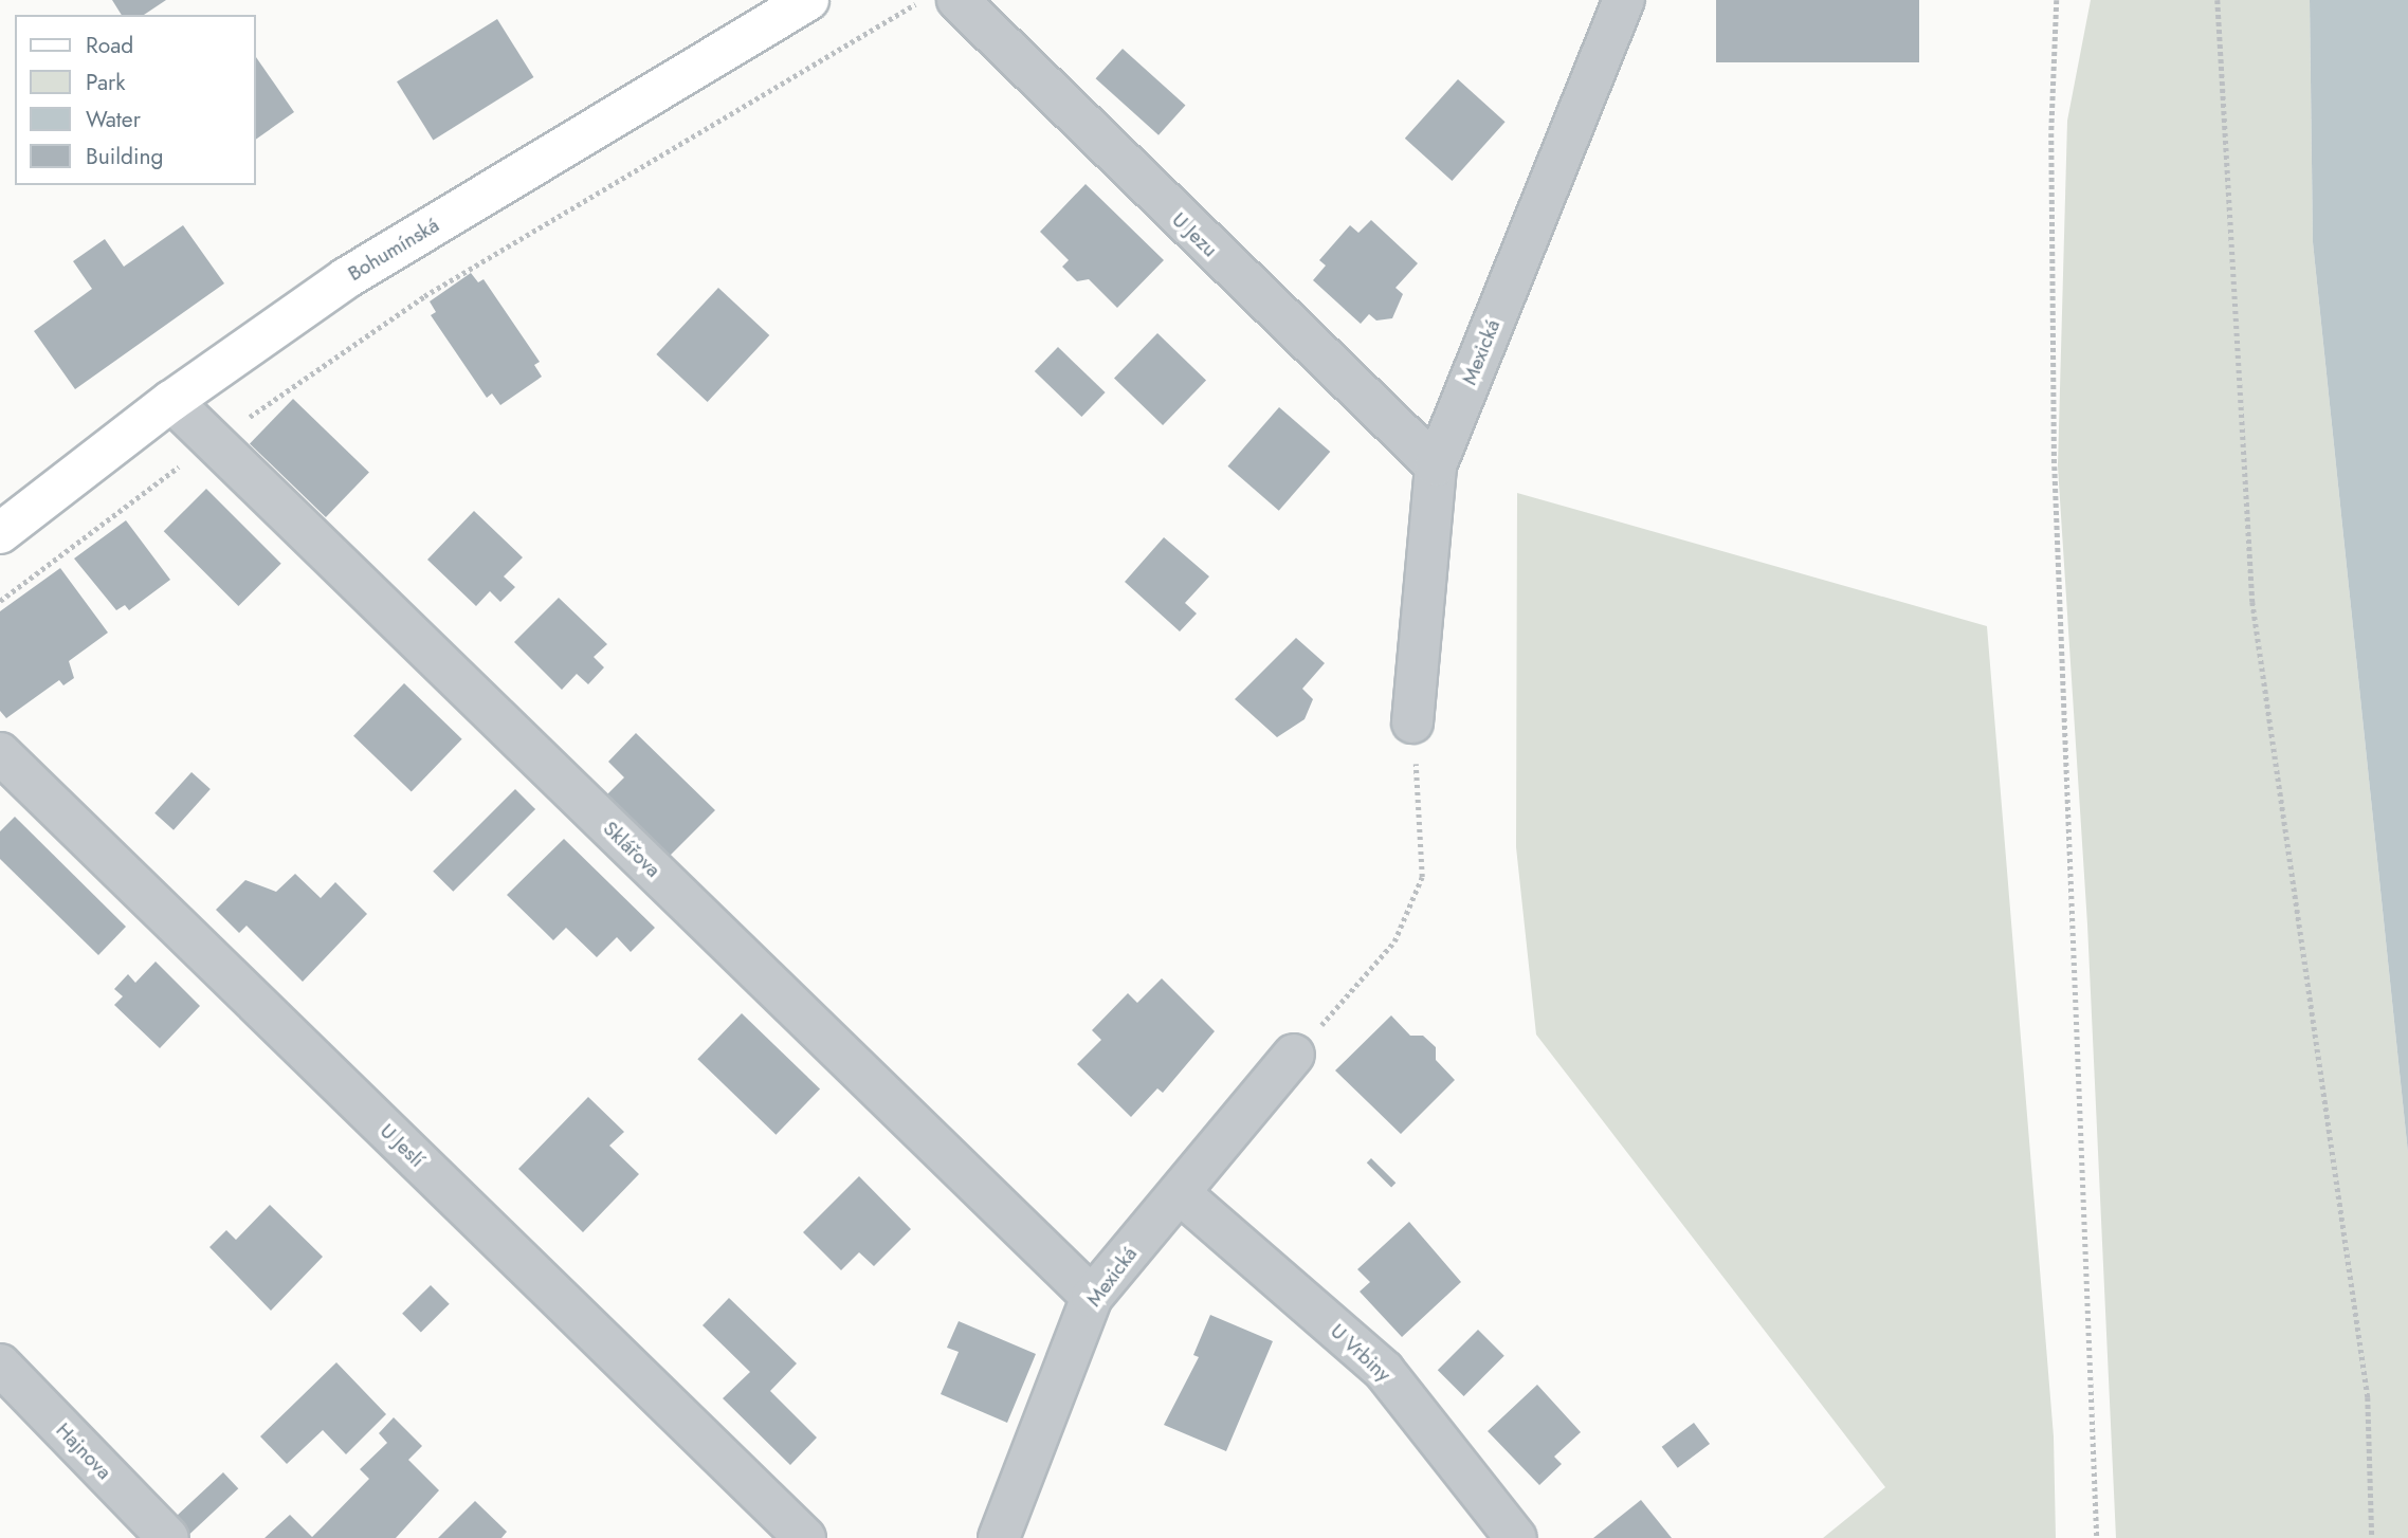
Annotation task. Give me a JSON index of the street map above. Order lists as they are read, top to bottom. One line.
{"streets":{"main road":["Bohumínská"],"street":["U Jezu","Mexická","Sklářova","U Jeslí","U Vrbiny","Hajnova"]},"crossings":[["U Jezu","Mexická"],["Bohumínská","Sklářova"],["Mexická","Sklářova"],["Mexická","U Vrbiny"]],"legend":["Road","Park","Water","Building"]}
